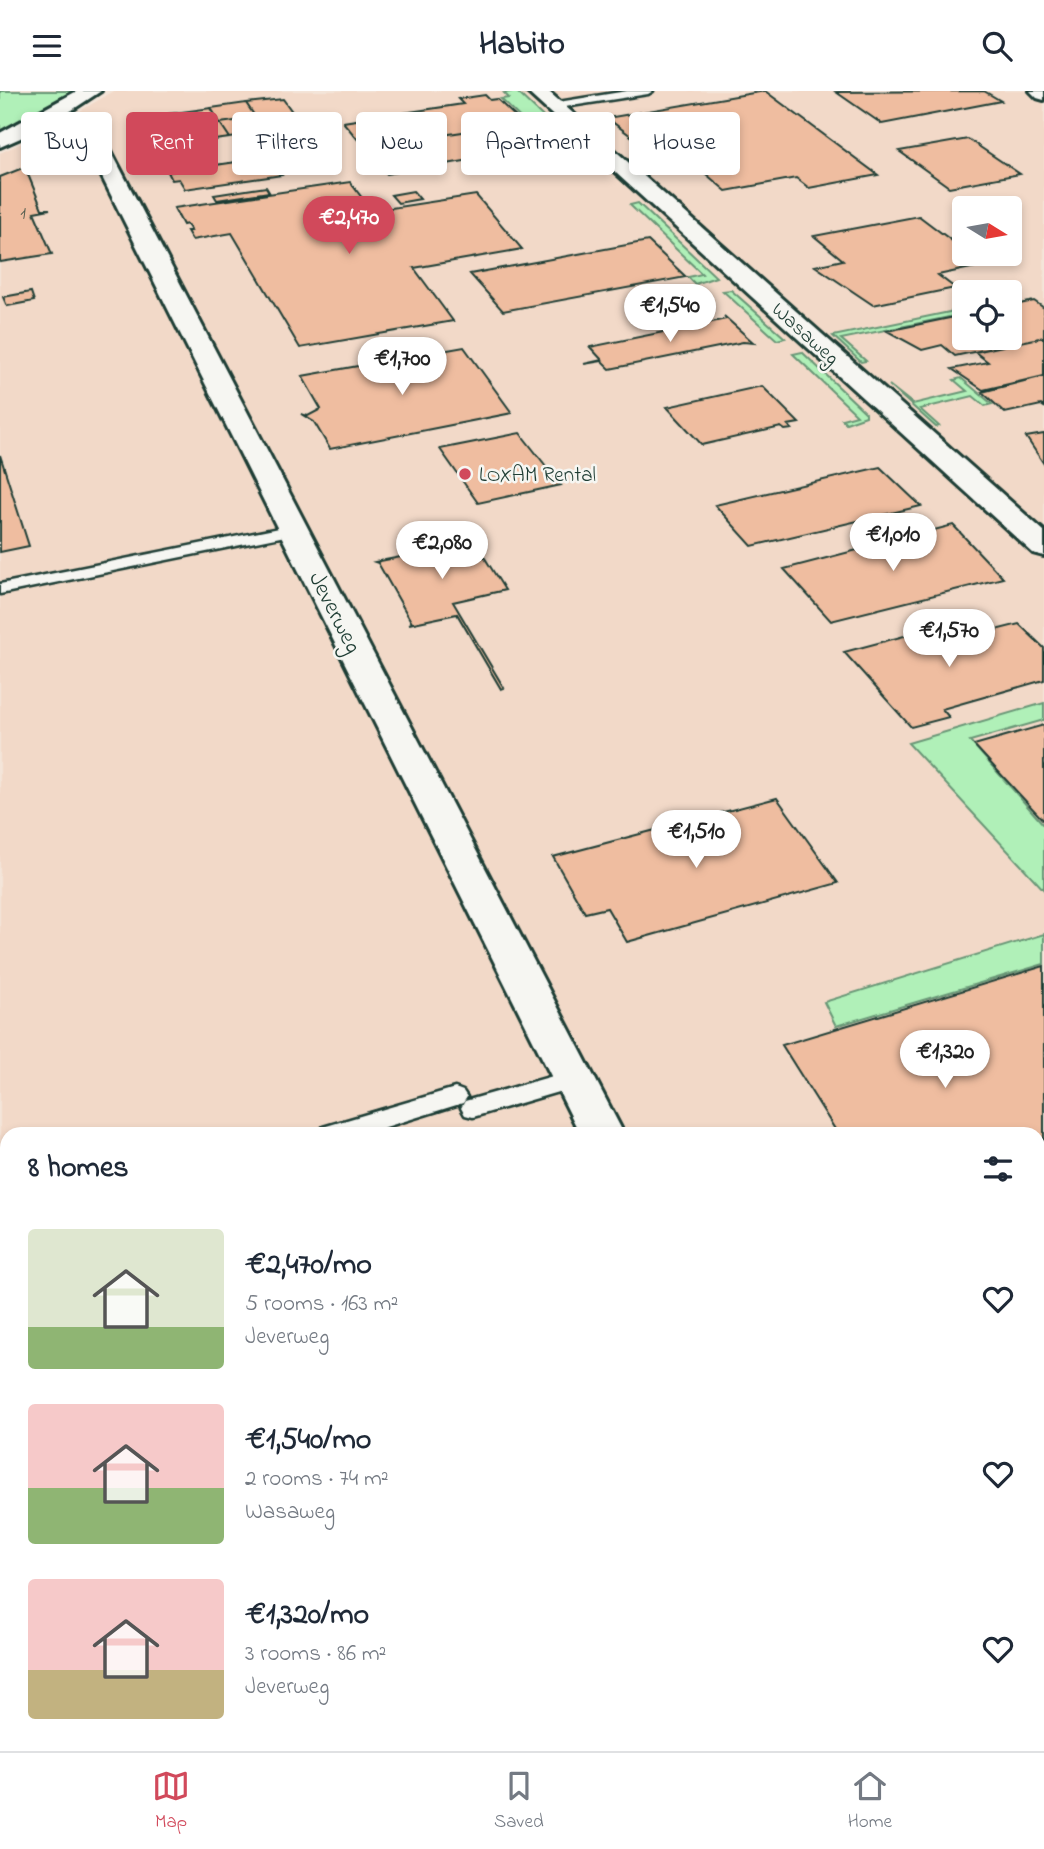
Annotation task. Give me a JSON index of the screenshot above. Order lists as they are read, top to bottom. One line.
{"streets":{"street":["Wasaweg","Jeverweg"]},"places":["LOXAM Rental"],"house_numbers":["1"],"north":"right","page":{"header":"Habito","chip":["Buy","Rent","Filters","New","Apartment","House"],"price":["€2,470","€1,540","€1,700","€1,010","€2,080","€1,570","€1,510","€1,320"],"heading":"8 homes","list":[{"name":"€2,470/mo","note":"5 rooms · 163 m² · Jeverweg"},{"name":"€1,540/mo","note":"2 rooms · 74 m² · Wasaweg"},{"name":"€1,320/mo","note":"3 rooms · 86 m² · Jeverweg"}],"tabs":["Map","Saved","Home"]}}
